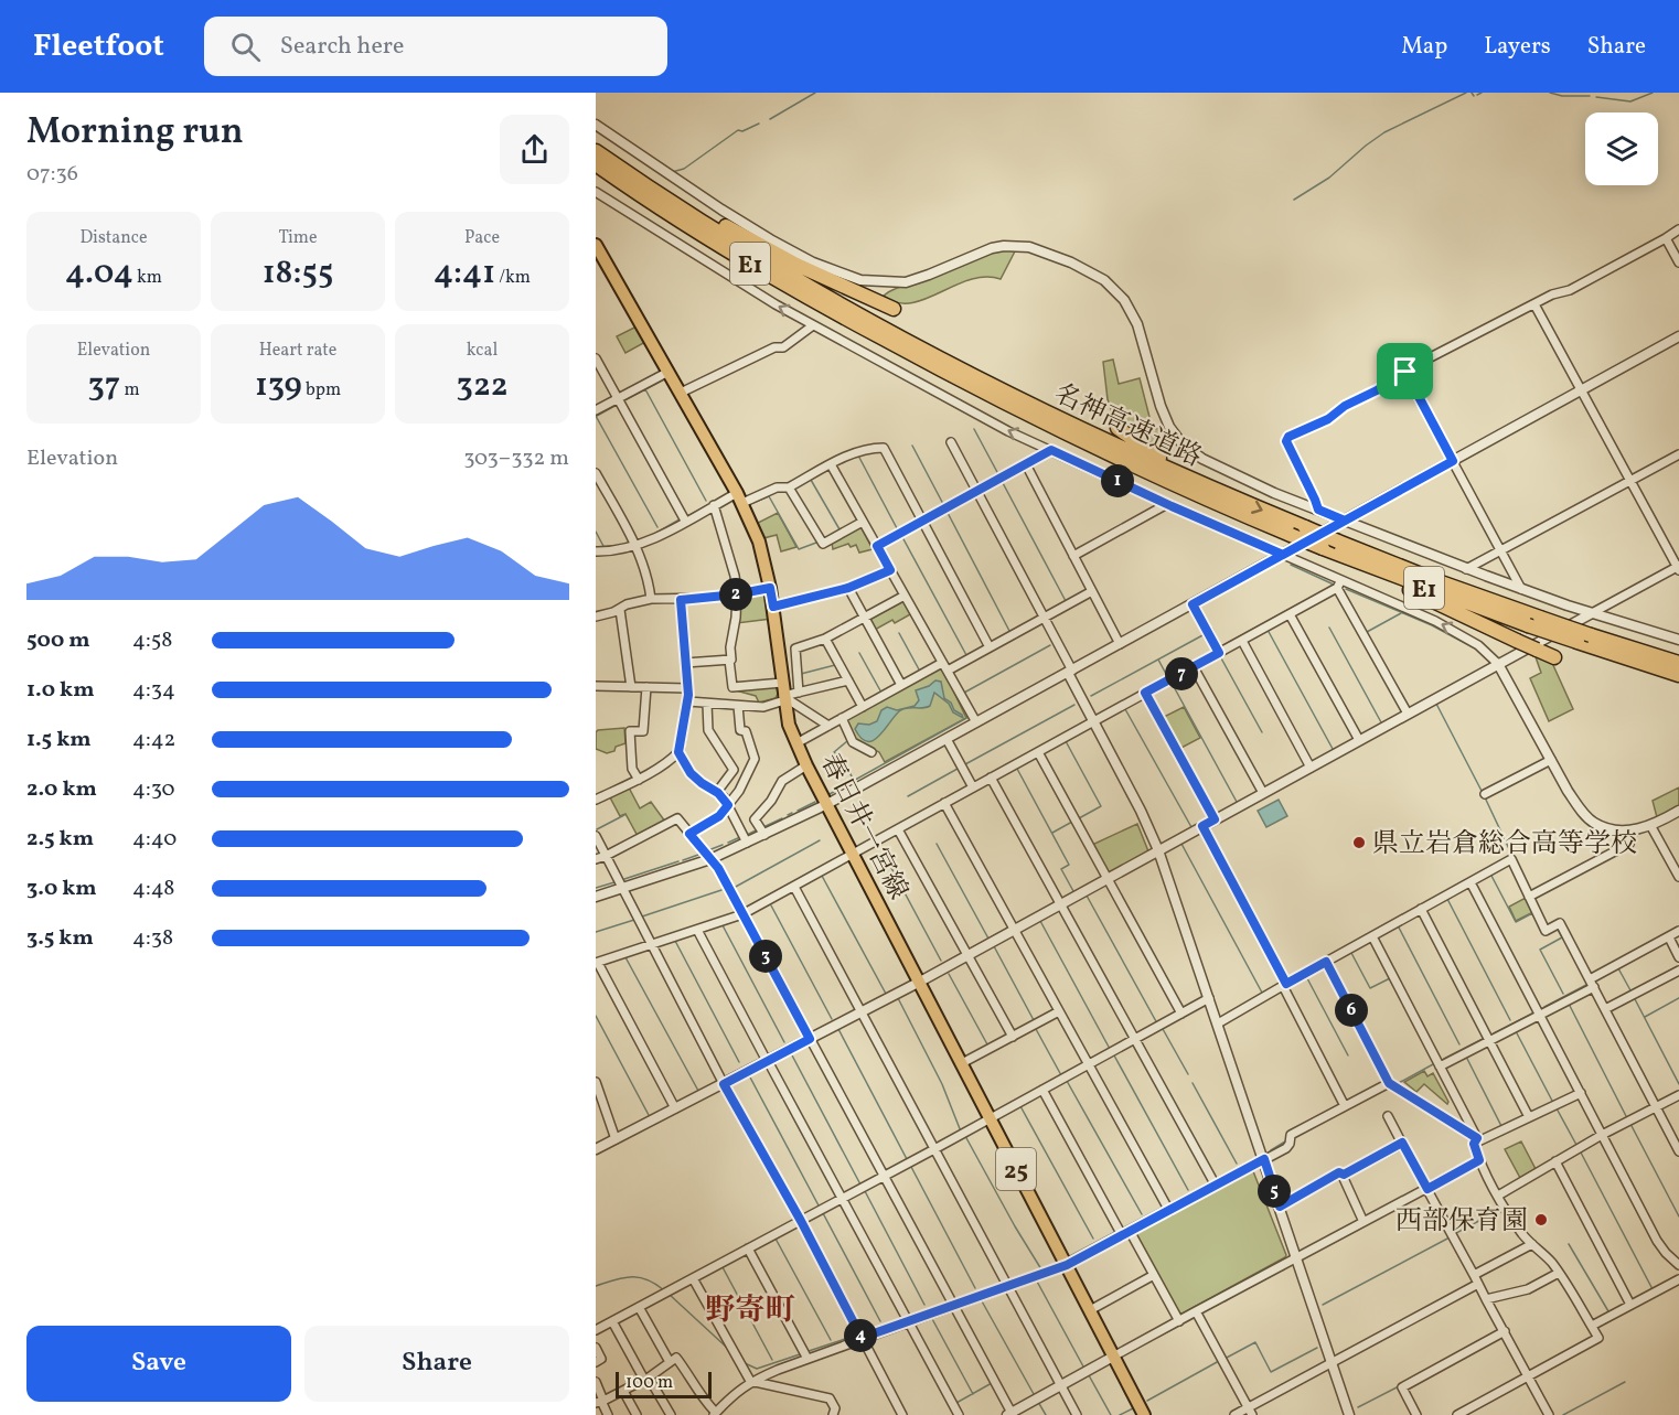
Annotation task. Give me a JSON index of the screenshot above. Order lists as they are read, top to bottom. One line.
{"streets":{"highway":["E1","名神高速道路"],"main road":["春日井一宮線","25"]},"districts":["野寄町"],"places":["県立岩倉総合高等学校","西部保育園"],"scale_bar":"100 m","page":{"header":"Fleetfoot","search":"Search here","nav":["Map","Layers","Share"],"heading":["Morning run","07:36"],"stats":[["Distance","4.04 km"],["Time","18:55"],["Pace","4:41 /km"],["Elevation","37 m"],["Heart rate","139 bpm"],["kcal","322"]],"chart":["Elevation","303–332 m"],"pins":["1","2","7","3","6","5","4"],"list":[{"name":"500 m","note":"4:58"},{"name":"1.0 km","note":"4:34"},{"name":"1.5 km","note":"4:42"},{"name":"2.0 km","note":"4:30"},{"name":"2.5 km","note":"4:40"},{"name":"3.0 km","note":"4:48"},{"name":"3.5 km","note":"4:38"}],"buttons":["Save","Share"],"scale":"100 m"}}
